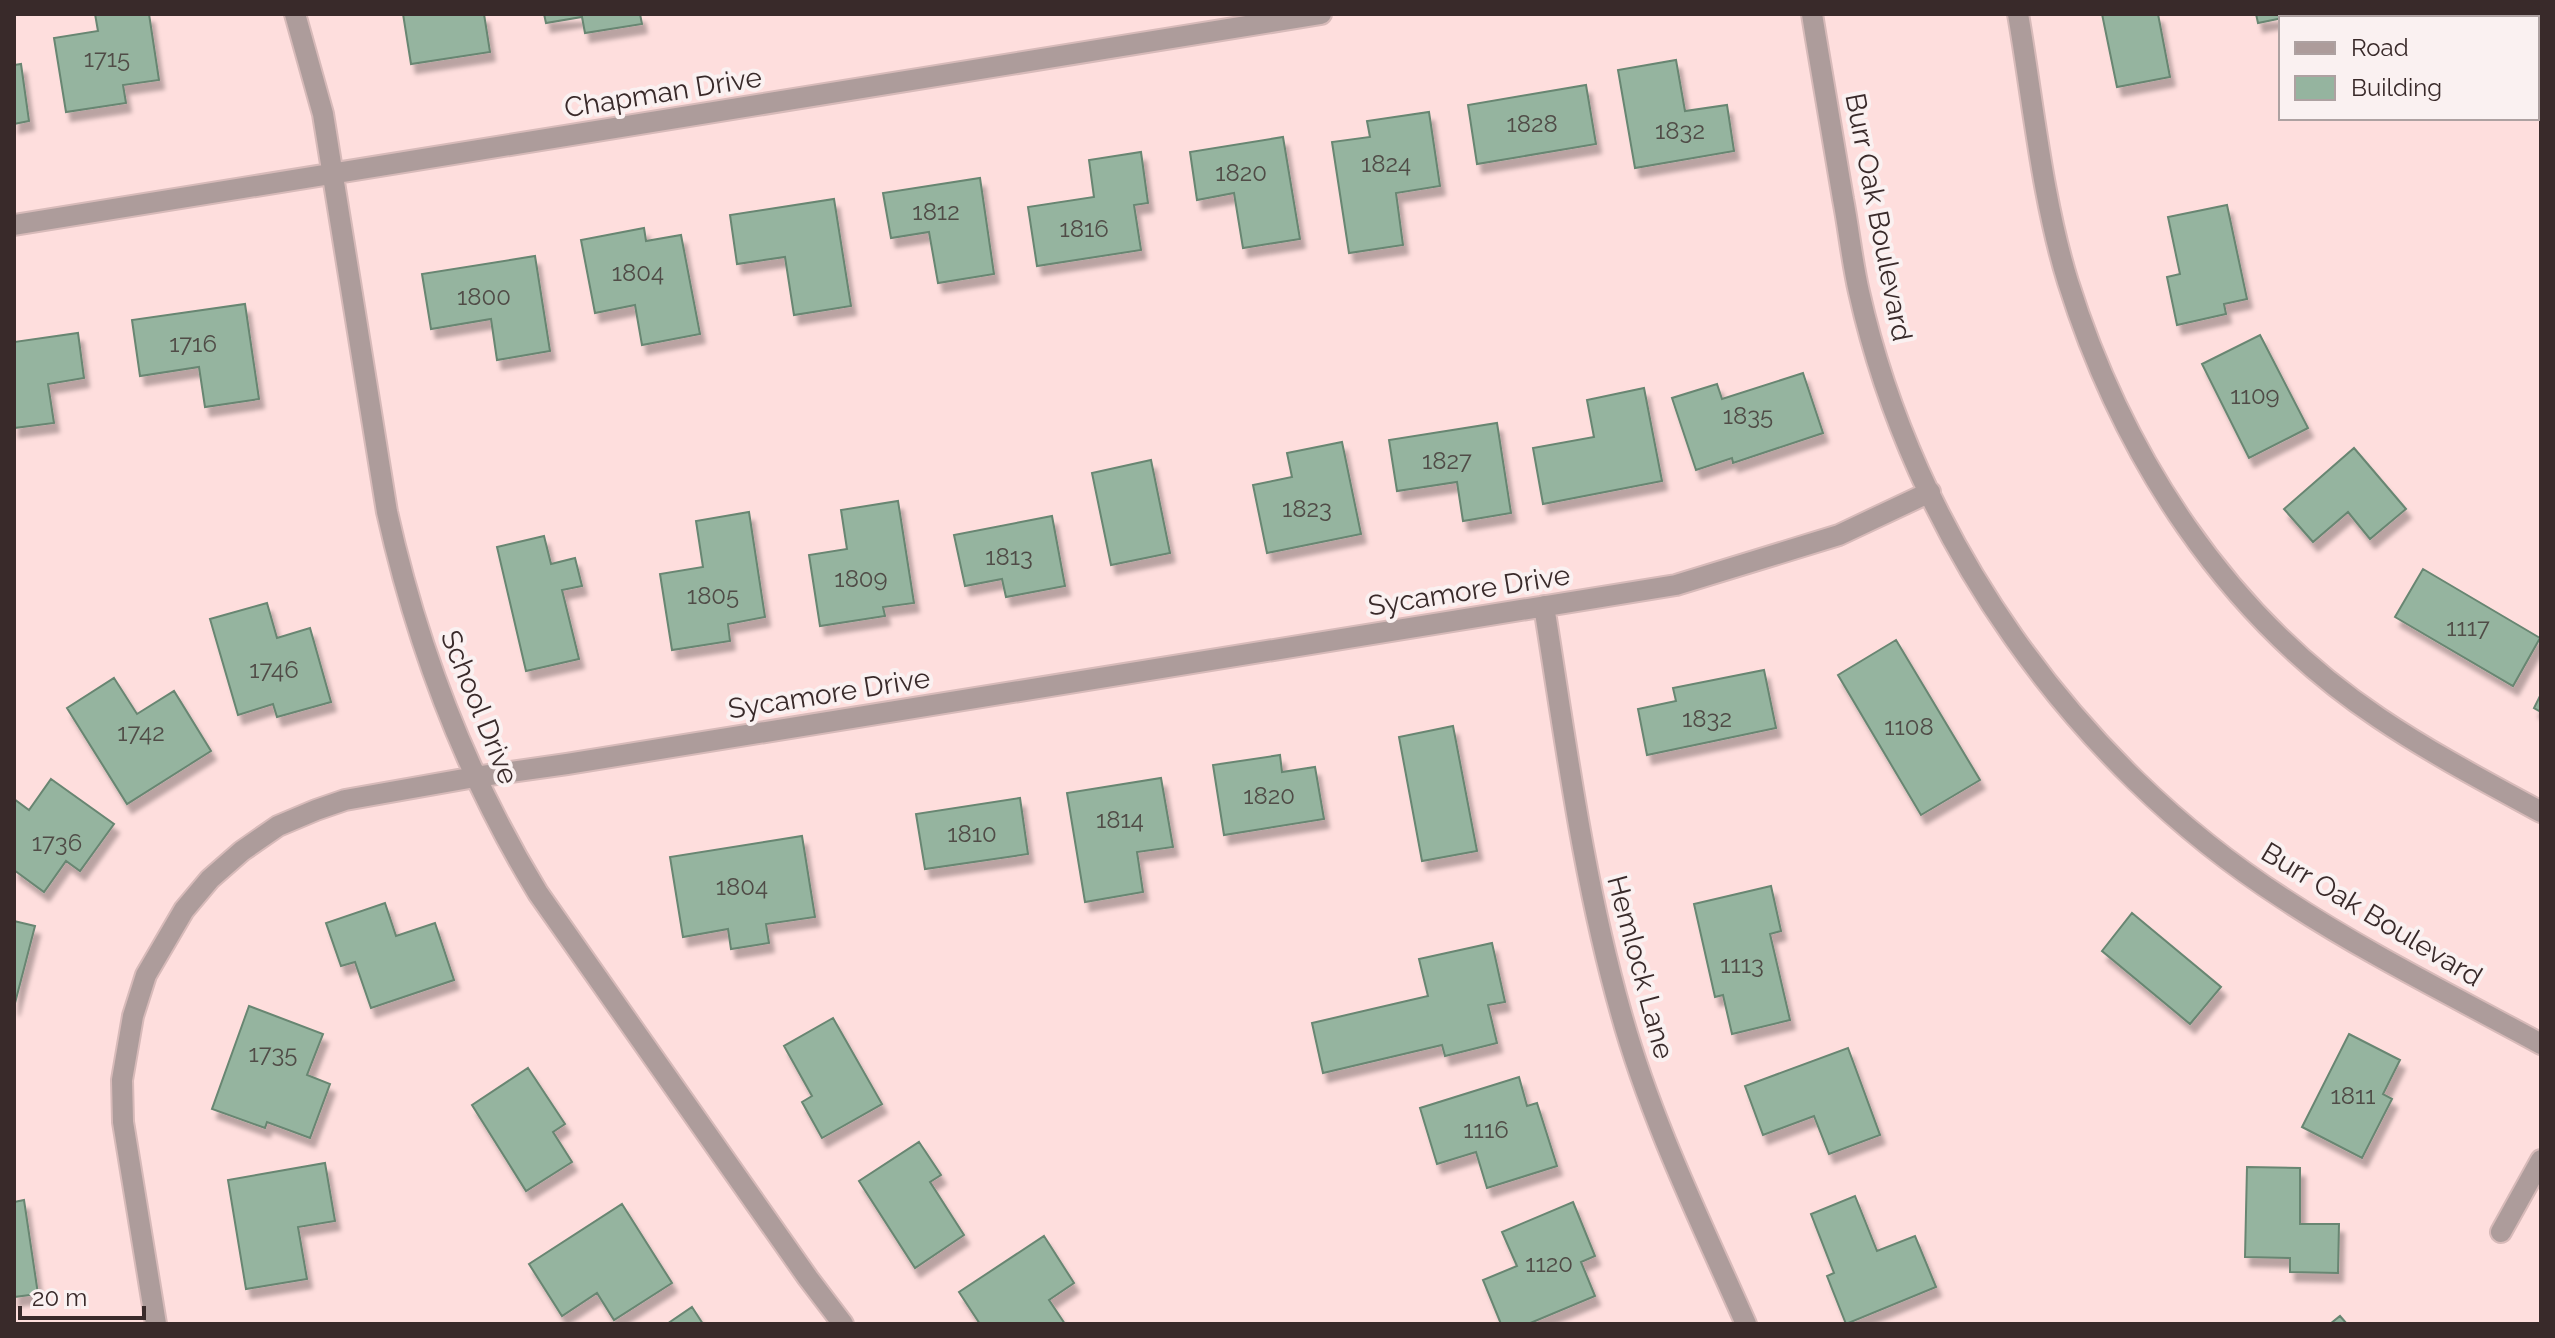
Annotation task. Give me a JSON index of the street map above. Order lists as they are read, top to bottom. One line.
{"streets":{"street":["Chapman Drive","Burr Oak Boulevard","Sycamore Drive","School Drive","Hemlock Lane"]},"crossings":[["Chapman Drive","School Drive"],["Burr Oak Boulevard","Sycamore Drive"],["Sycamore Drive","School Drive"],["Sycamore Drive","Hemlock Lane"]],"house_numbers":["1715","1828","1832","1824","1820","1812","1816","1804","1800","1716","1109","1835","1827","1823","1813","1809","1805","1117","1746","1832","1108","1742","1820","1814","1810","1736","1804","1113","1735","1811","1116","1120"],"legend":["Road","Building"],"scale_bar":"20 m"}
